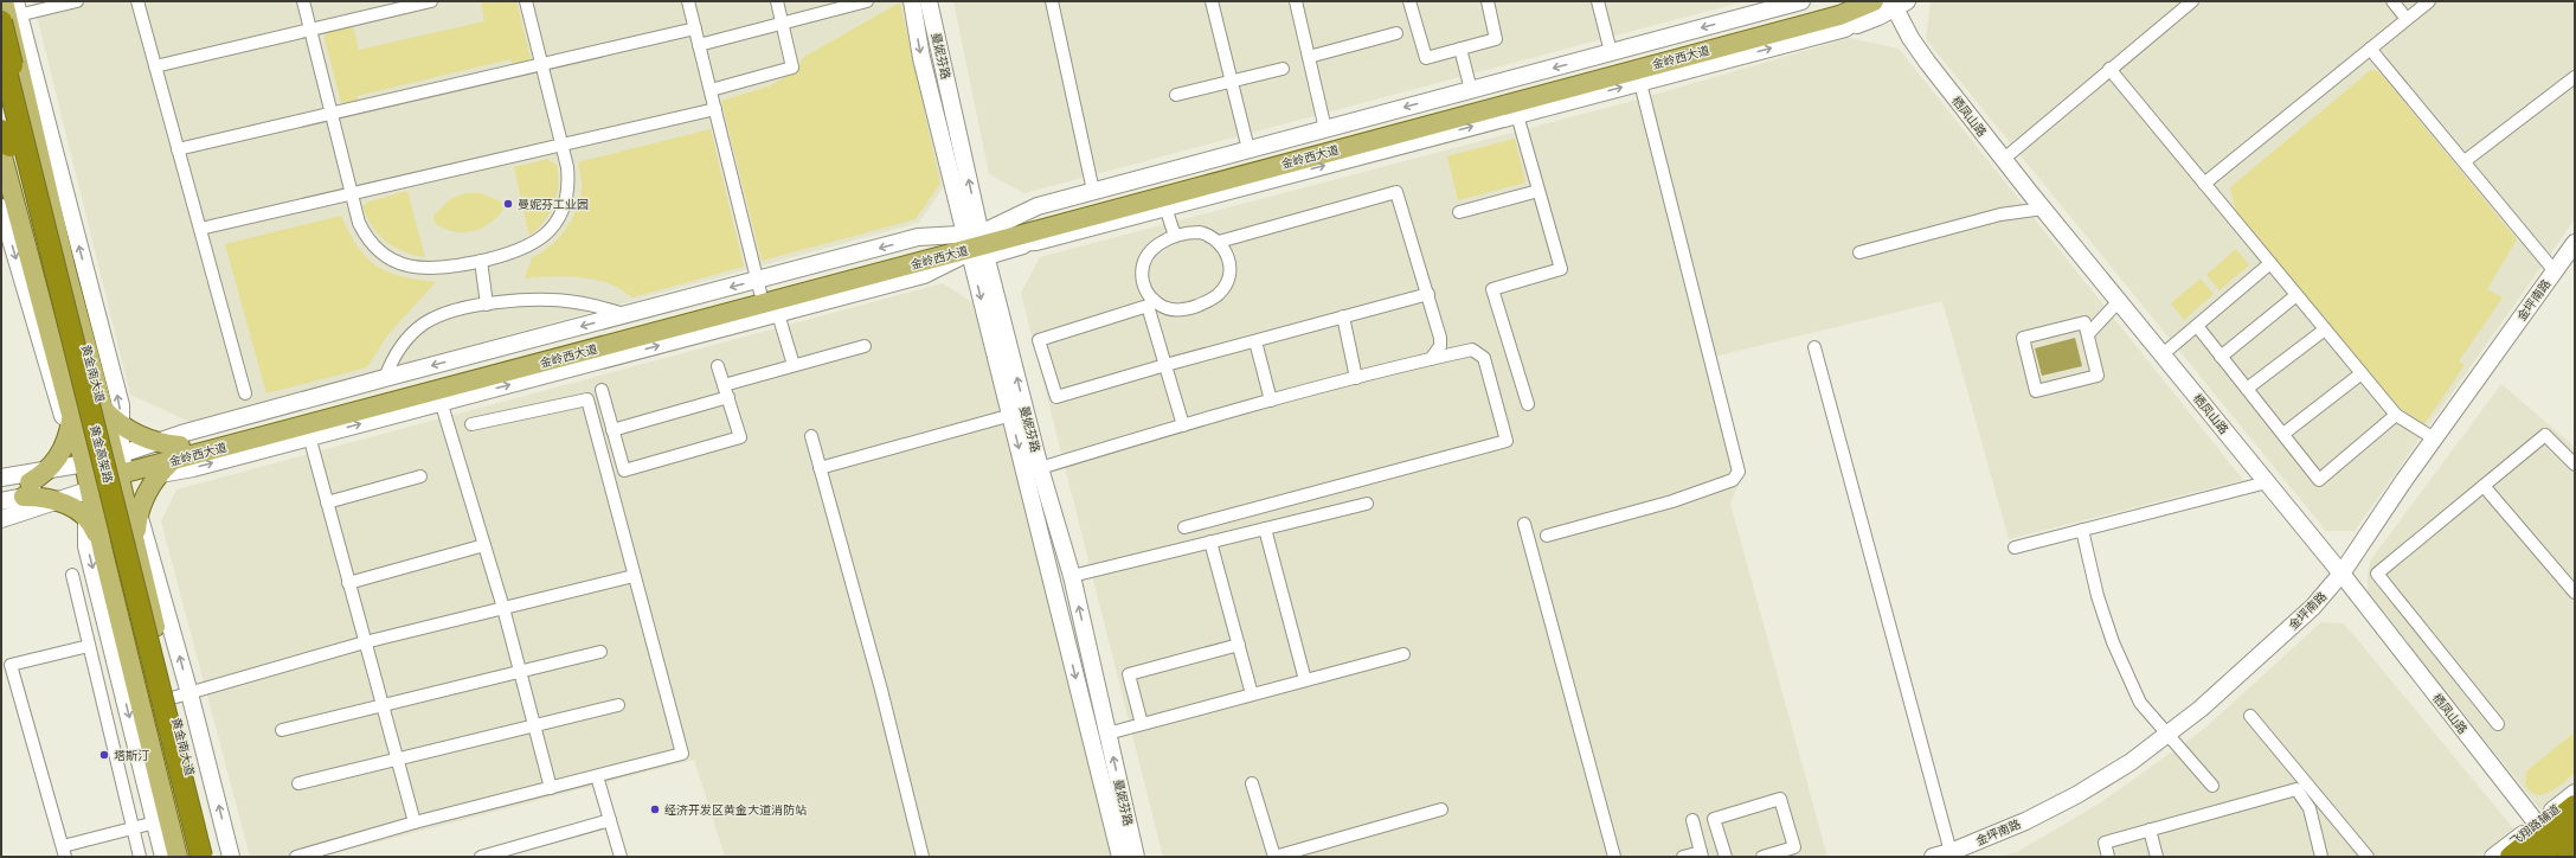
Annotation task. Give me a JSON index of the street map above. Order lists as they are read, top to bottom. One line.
{"streets":{"highway":["黄金高架路"],"main road":["金岭西大道","黄金南大道"],"street":["曼妮芬路","栖凤山路","金坪南路","飞翔路辅道"]},"crossings":[["曼妮芬路","金岭西大道"],["金岭西大道","黄金南大道"],["栖凤山路","金坪南路"],["栖凤山路","飞翔路辅道"],["黄金南大道","黄金高架路"]],"places":["曼妮芬工业园","塔斯汀","经济开发区黄金大道消防站"]}
